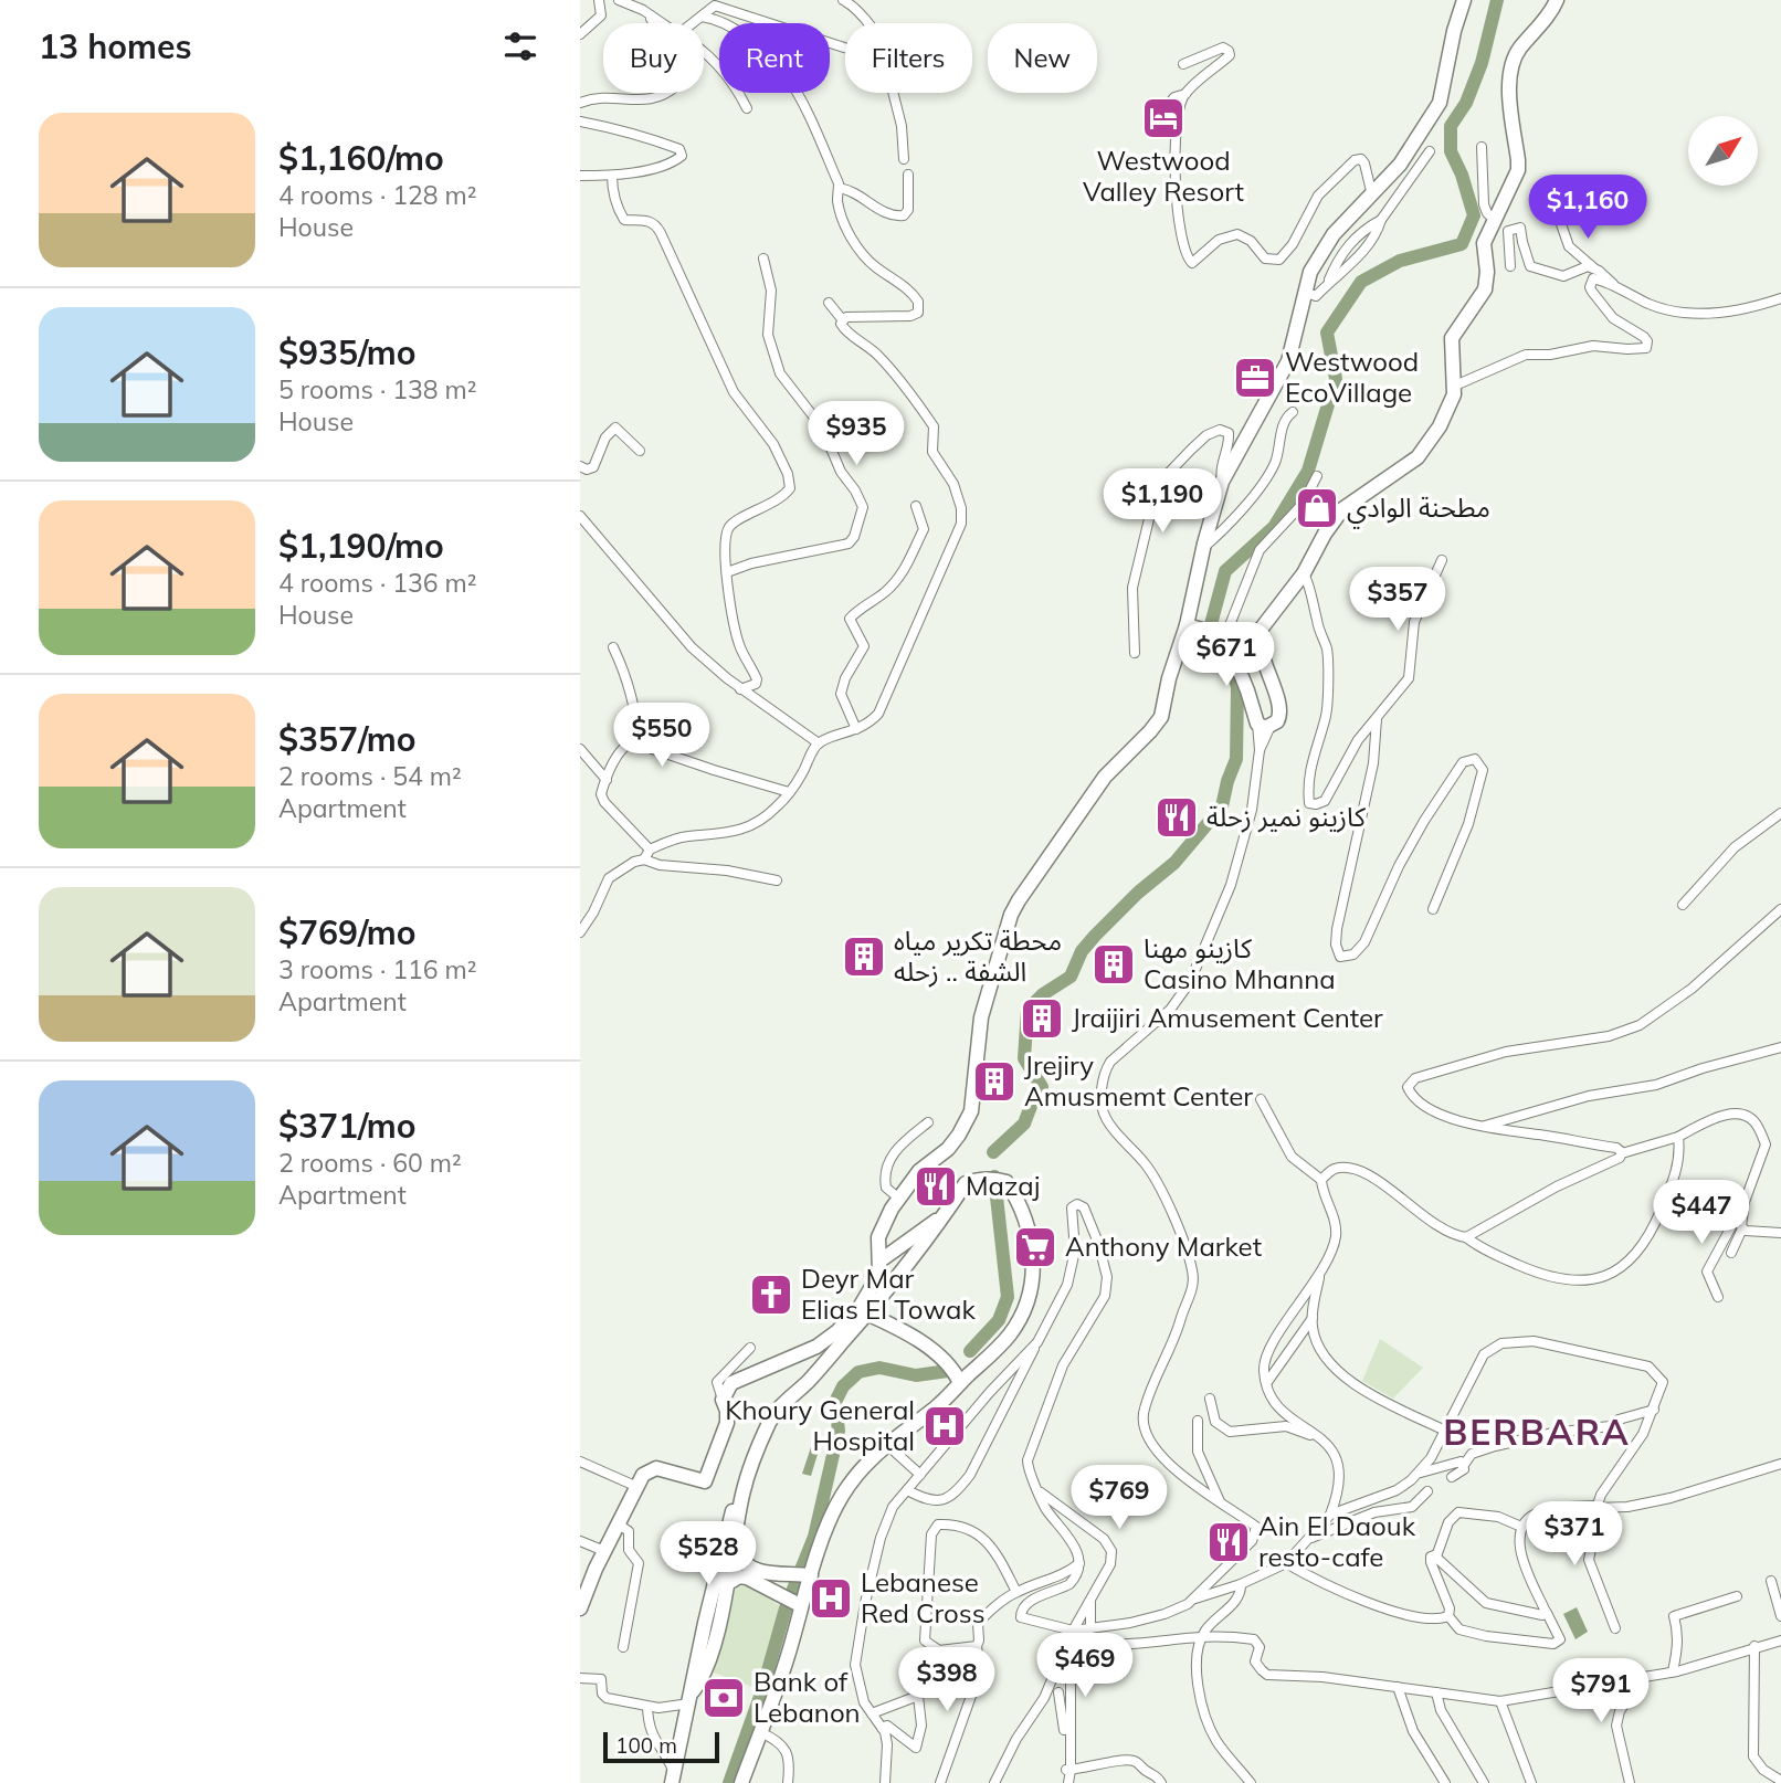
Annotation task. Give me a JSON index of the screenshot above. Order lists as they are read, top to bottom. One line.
{"districts":["BERBARA"],"places":{"hotel":["Westwood Valley Resort"],"office":["Westwood EcoVillage"],"shop":["مطحنة الوادي"],"restaurant":["كازينو نمير زحلة","Mazaj","Ain El Daouk resto-cafe"],"building":["محطة تكرير مياه الشفة .. زحله","كازينو مهنا Casino Mhanna","Jraijiri Amusement Center","Jrejiry Amusmemt Center"],"supermarket":["Anthony Market"],"church":["Deyr Mar Elias El Towak"],"hospital":["Khoury General Hospital","Lebanese Red Cross"],"bank":["Bank of Lebanon"]},"scale_bar":"100 m","north":"top right","page":{"heading":"13 homes","chip":["Buy","Rent","Filters","New"],"list":[{"name":"$1,160/mo","note":"4 rooms · 128 m² · House"},{"name":"$935/mo","note":"5 rooms · 138 m² · House"},{"name":"$1,190/mo","note":"4 rooms · 136 m² · House"},{"name":"$357/mo","note":"2 rooms · 54 m² · Apartment"},{"name":"$769/mo","note":"3 rooms · 116 m² · Apartment"},{"name":"$371/mo","note":"2 rooms · 60 m² · Apartment"}],"price":["$1,160","$935","$1,190","$357","$671","$550","$447","$769","$371","$528","$469","$398","$791"],"scale":"100 m"}}
